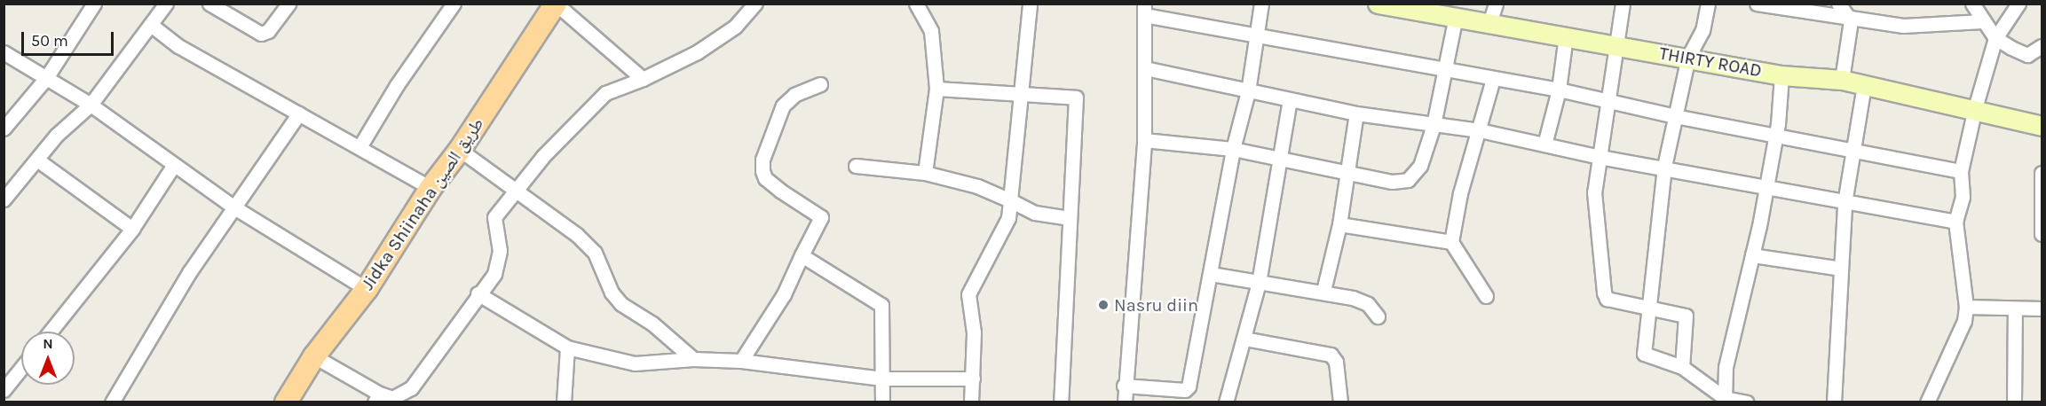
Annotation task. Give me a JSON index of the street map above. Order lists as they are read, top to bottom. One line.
{"streets":{"main road":["THIRTY ROAD","Jidka Shiinaha طريق الصين"]},"places":["Nasru diin"],"scale_bar":"50 m","north":"top"}
